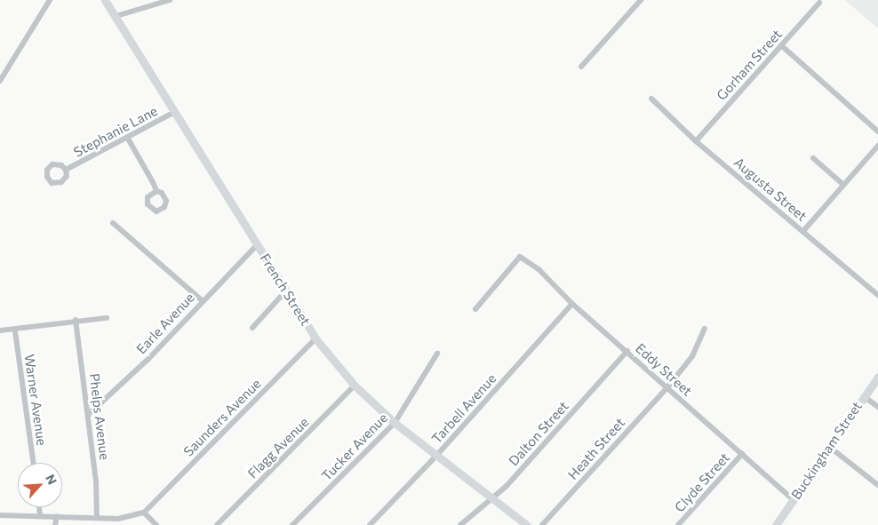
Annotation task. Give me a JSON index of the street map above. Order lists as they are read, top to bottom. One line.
{"streets":{"street":["Gorham Street","Stephanie Lane","Augusta Street","French Street","Earle Avenue","Eddy Street","Warner Avenue","Tarbell Avenue","Phelps Avenue","Saunders Avenue","Dalton Street","Tucker Avenue","Flagg Avenue","Heath Street","Buckingham Street","Clyde Street"]},"crossings":[["Gorham Street","Augusta Street"],["Stephanie Lane","French Street"],["French Street","Earle Avenue"],["French Street","Tarbell Avenue"],["French Street","Saunders Avenue"],["French Street","Dalton Street"],["French Street","Tucker Avenue"],["French Street","Flagg Avenue"],["Earle Avenue","Phelps Avenue"],["Eddy Street","Tarbell Avenue"],["Eddy Street","Dalton Street"],["Eddy Street","Heath Street"],["Eddy Street","Buckingham Street"],["Eddy Street","Clyde Street"]],"north":"top right"}
